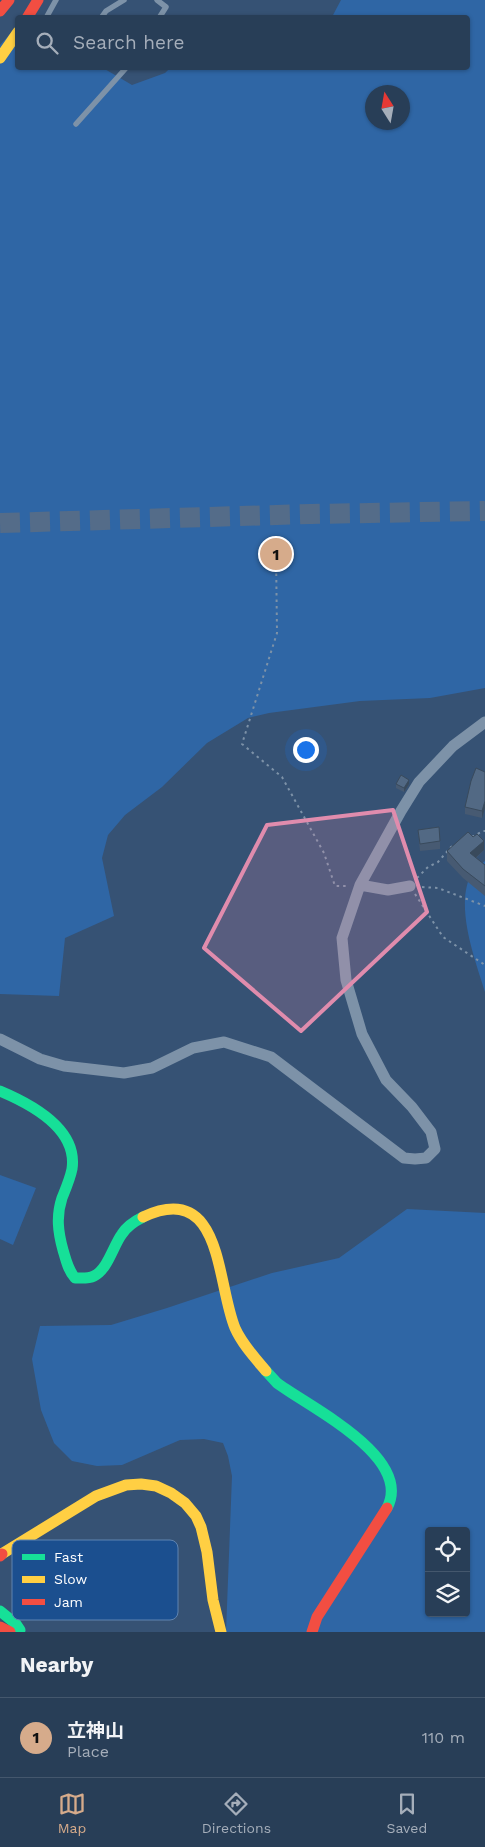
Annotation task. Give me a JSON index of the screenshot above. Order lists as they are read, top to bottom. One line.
{"legend":["Fast","Slow","Jam"],"north":"top","page":{"search":"Search here","pins":"1","heading":"Nearby","list":[{"mark":"1","name":"立神山","note":"Place","value":"110 m"}],"nav":["Map","Directions","Saved"]}}
